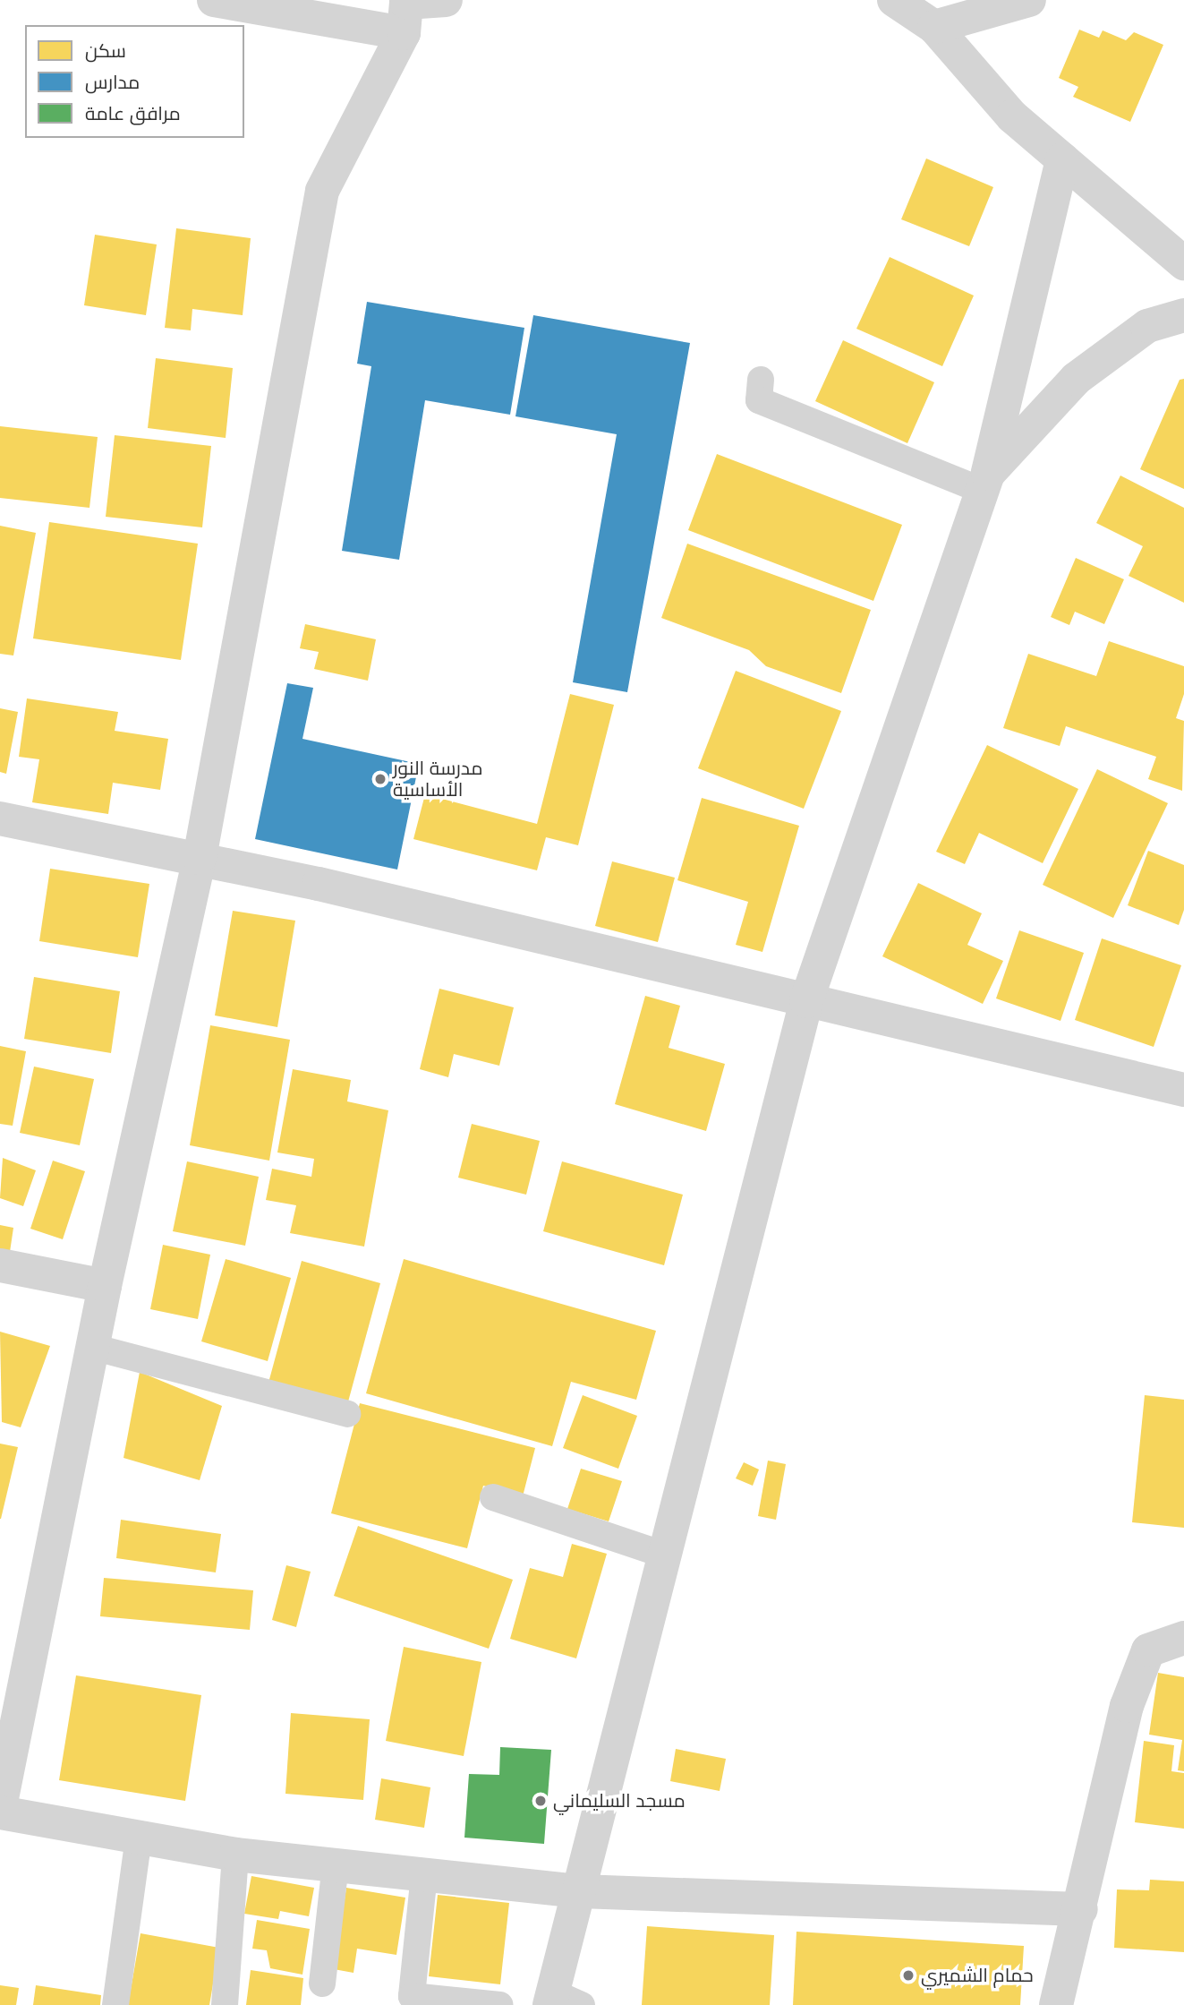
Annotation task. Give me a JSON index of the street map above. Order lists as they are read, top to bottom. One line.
{"places":["مدرسة النور الأساسية","مسجد السليماني","حمام الشميري"],"legend":["سكن","مدارس","مرافق عامة"]}
